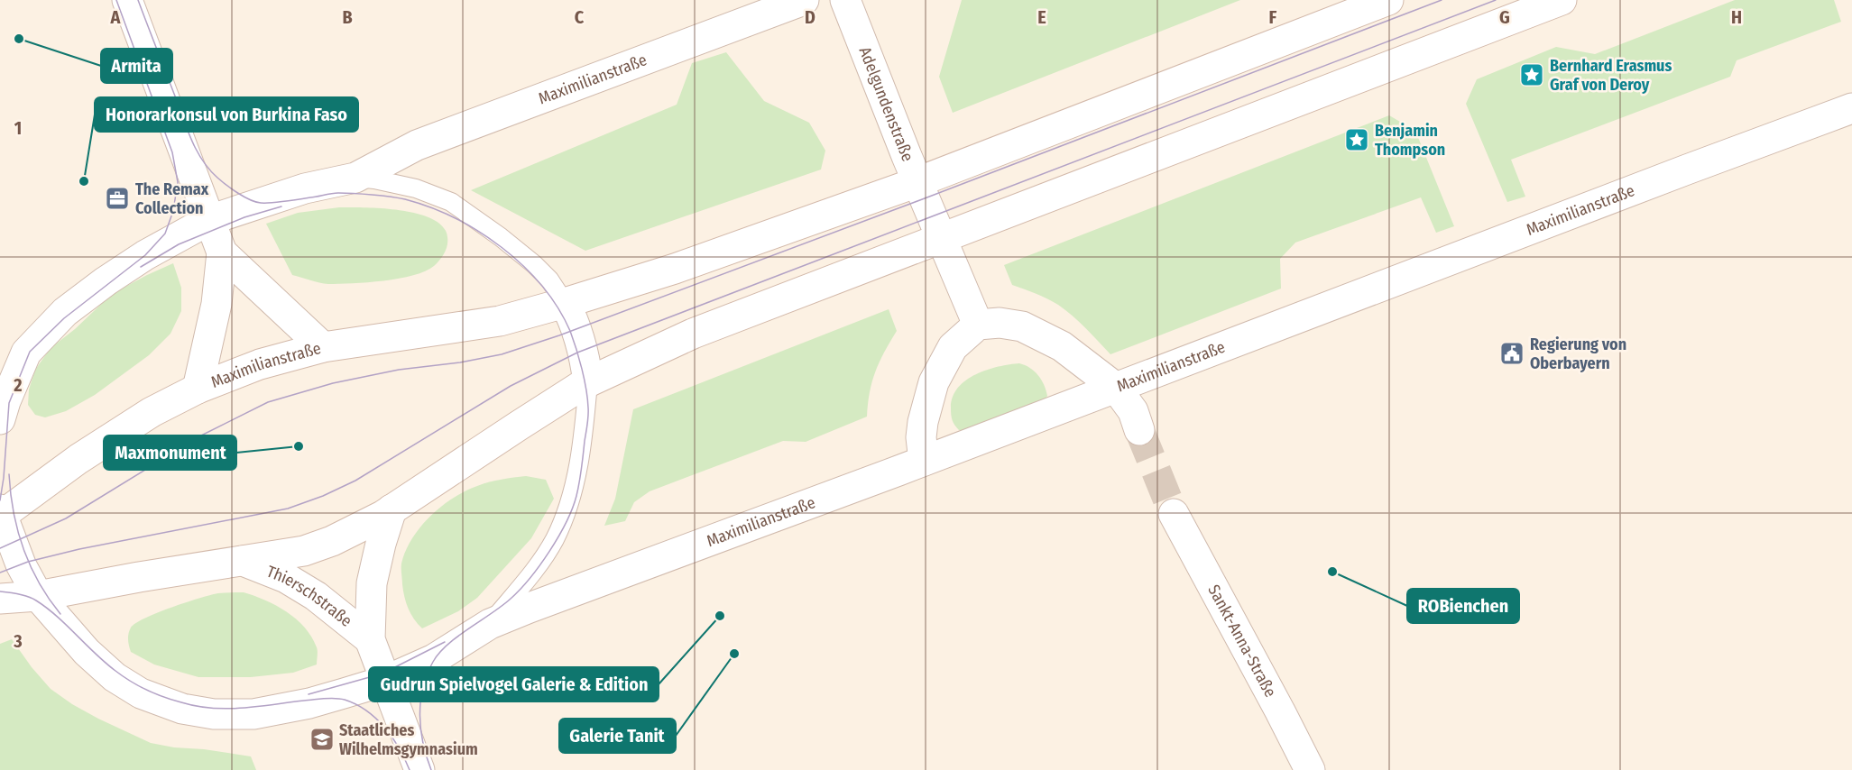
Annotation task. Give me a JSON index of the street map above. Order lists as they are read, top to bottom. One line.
{"streets":{"street":["Maximilianstraße","Adelgundenstraße","Thierschstraße","Sankt-Anna-Straße"]},"crossings":[["Maximilianstraße","Adelgundenstraße"],["Maximilianstraße","Thierschstraße"]],"places":{"other":["Armita","Honorarkonsul von Burkina Faso","Maxmonument","ROBienchen","Gudrun Spielvogel Galerie & Edition","Galerie Tanit"],"place":["Bernhard Erasmus Graf von Deroy","Benjamin Thompson"],"office":["The Remax Collection"],"public building":["Regierung von Oberbayern"],"school or university":["Staatliches Wilhelmsgymnasium"]},"grid":{"columns":["A","B","C","D","E","F","G","H"],"rows":["1","2","3"]}}
